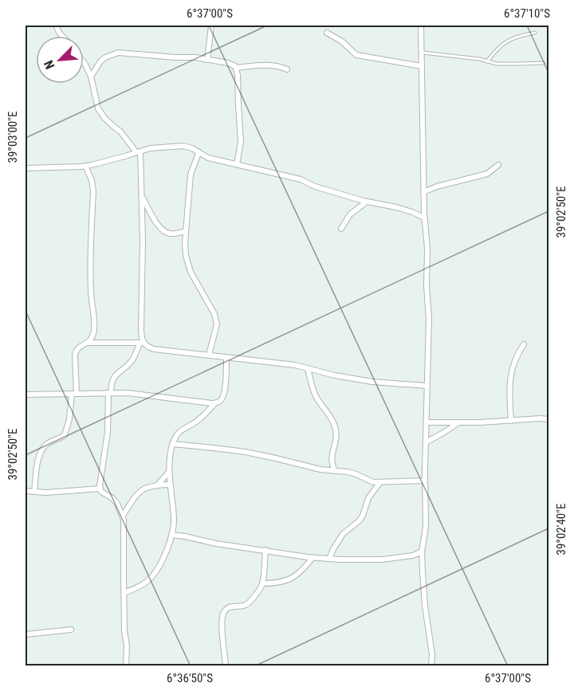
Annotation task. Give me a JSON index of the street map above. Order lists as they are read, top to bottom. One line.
{"north":"bottom left","coordinates":["6°37'00\"S","6°37'10\"S","39°03'00\"E","39°02'50\"E","39°02'40\"E","6°36'50\"S"]}
